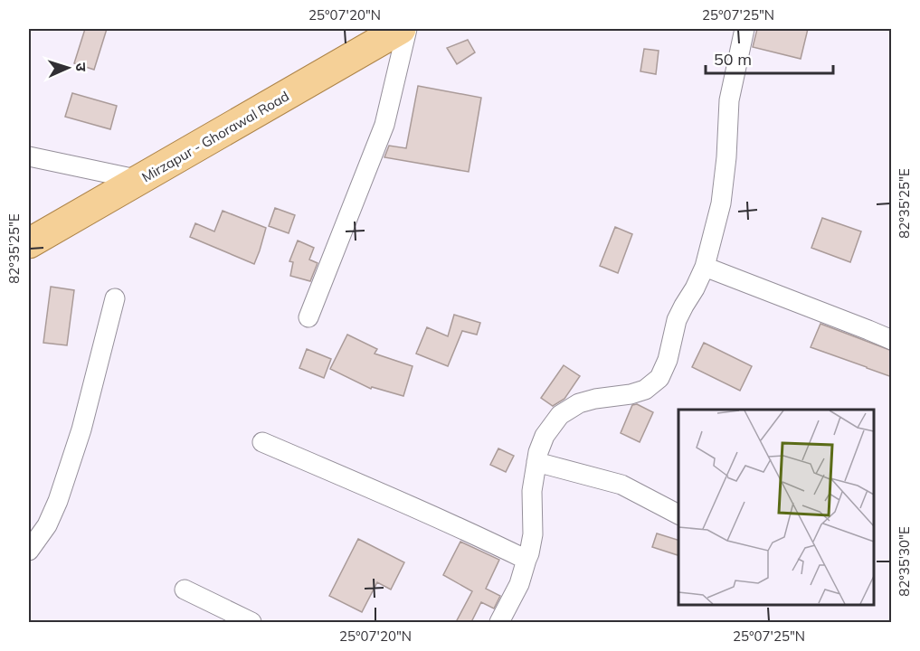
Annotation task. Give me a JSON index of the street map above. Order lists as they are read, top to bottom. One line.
{"streets":{"main road":["Mirzapur - Ghorawal Road"]},"scale_bar":"50 m","north":"right","coordinates":["25°07'20\"N","25°07'25\"N","82°35'25\"E","82°35'30\"E"]}
